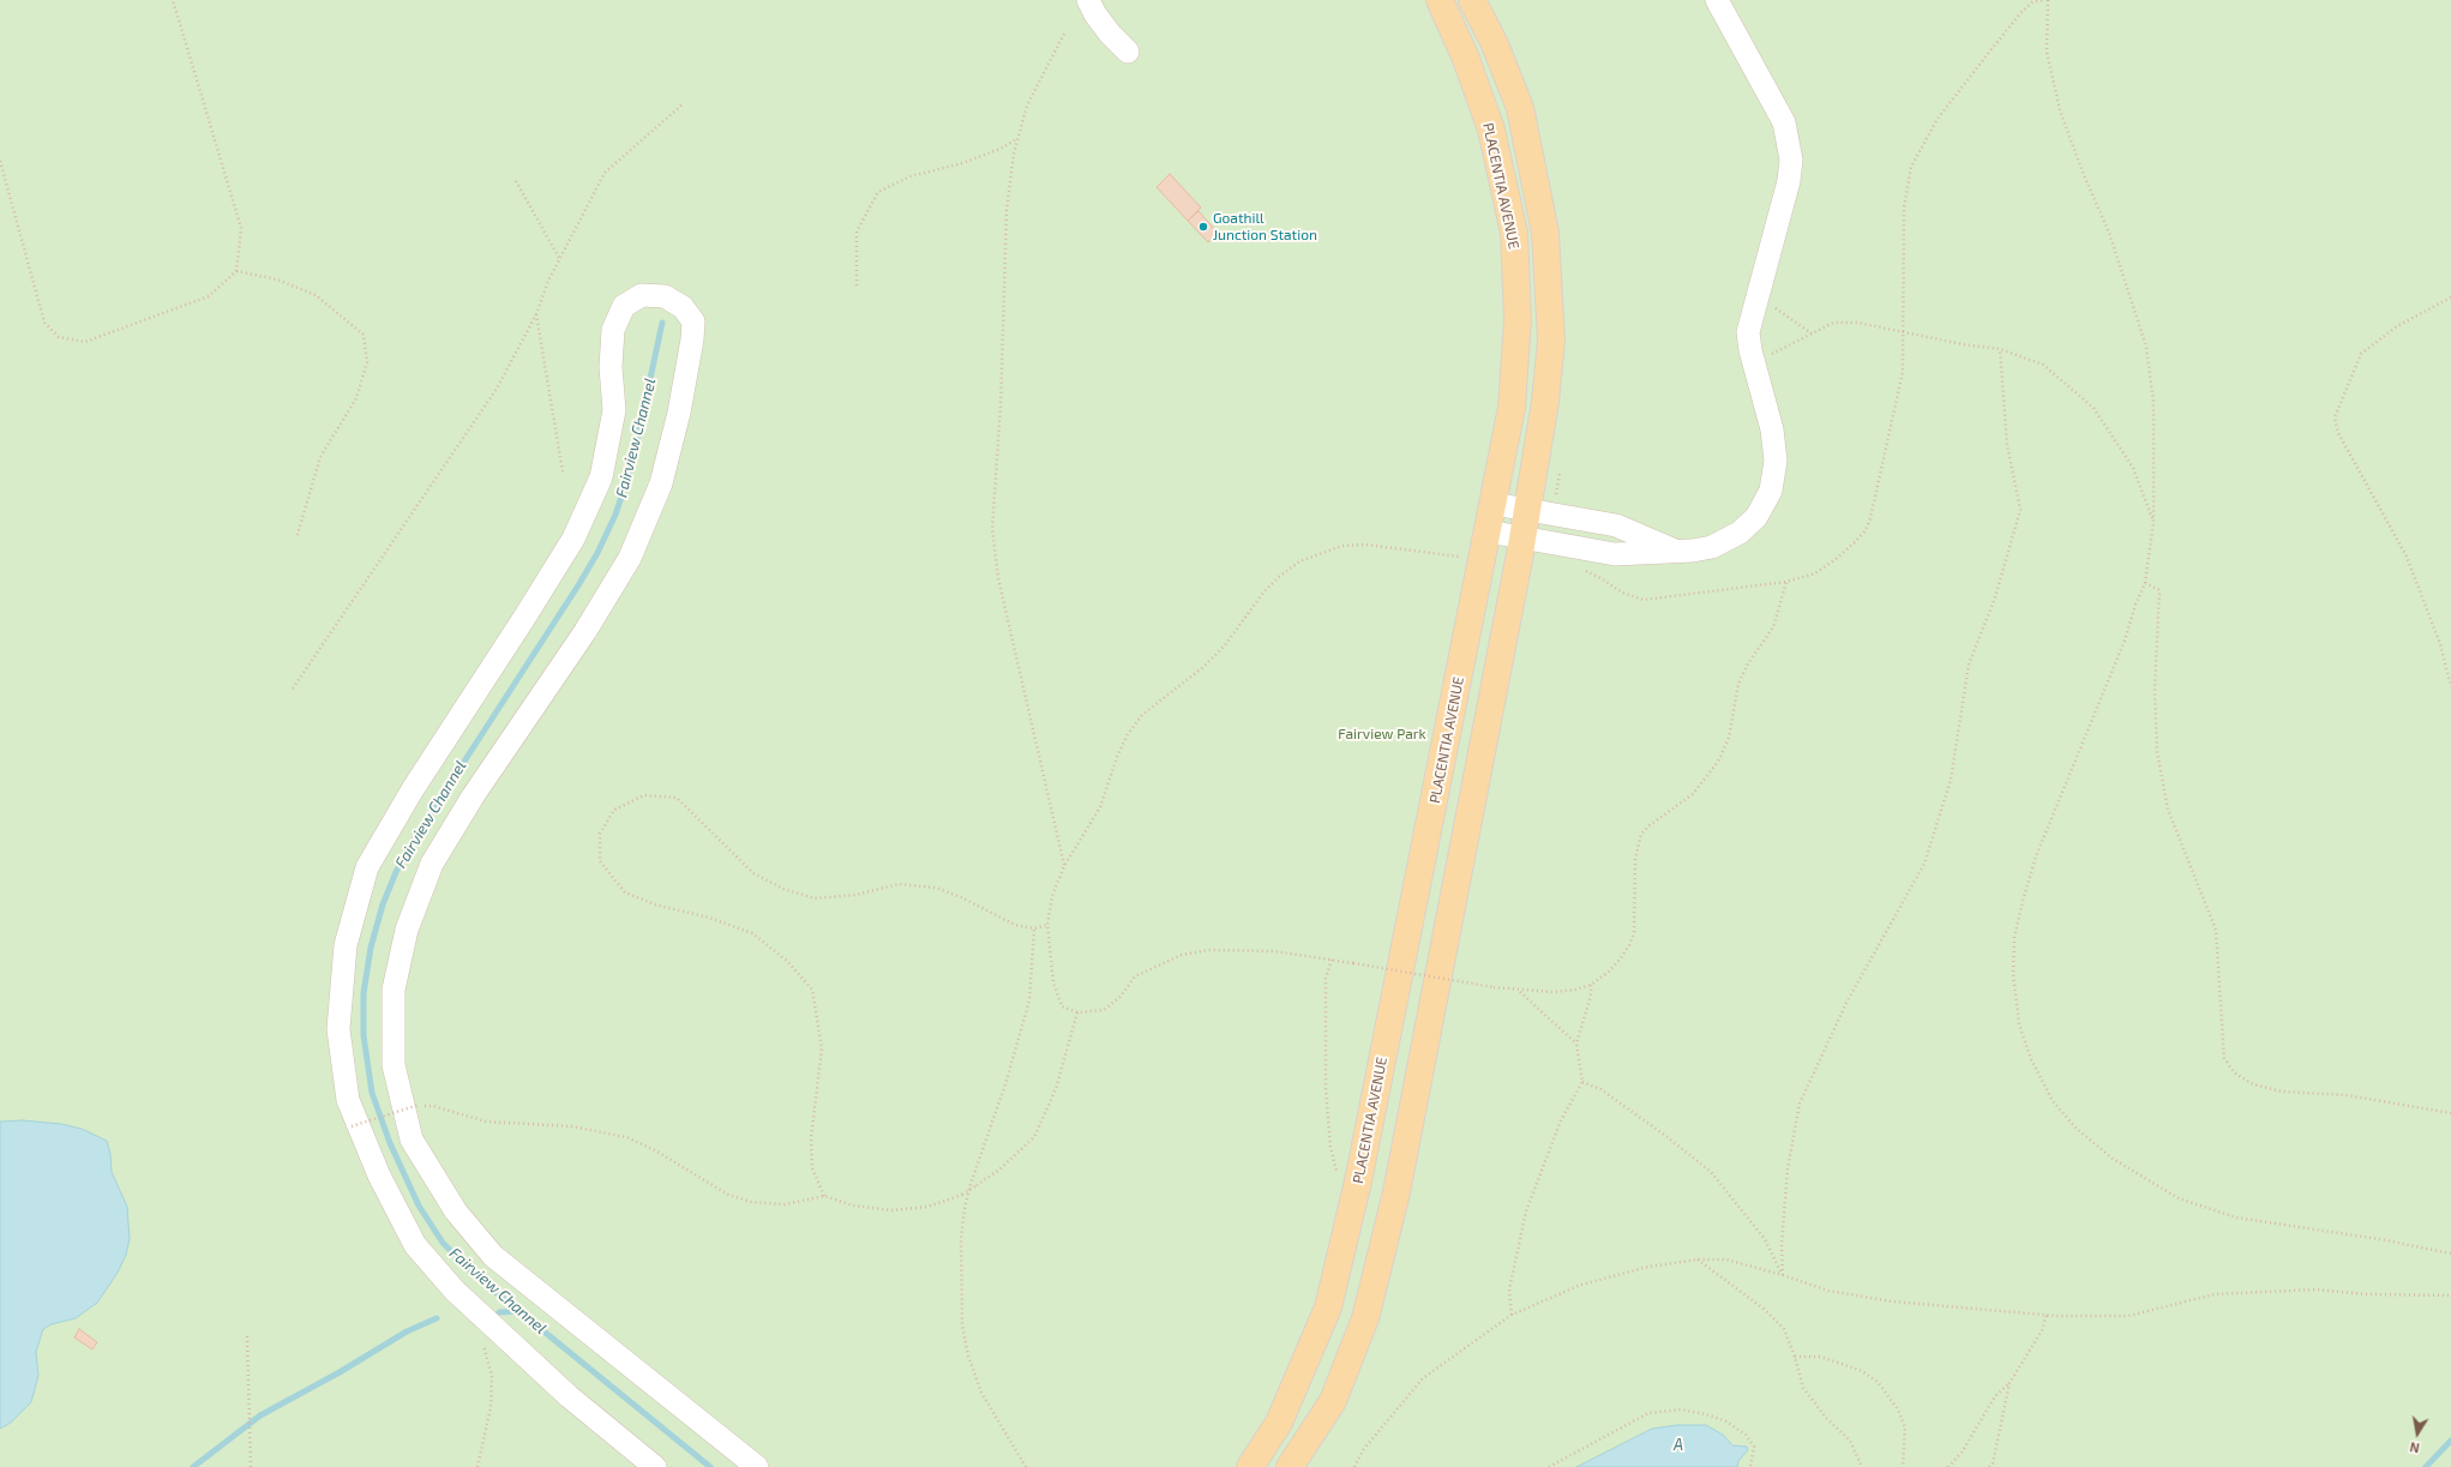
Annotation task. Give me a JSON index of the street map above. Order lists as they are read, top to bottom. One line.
{"streets":{"main road":["PLACENTIA AVENUE"]},"water":["Fairview Channel","A"],"parks":["Fairview Park"],"places":["Goathill Junction Station"],"north":"bottom"}
